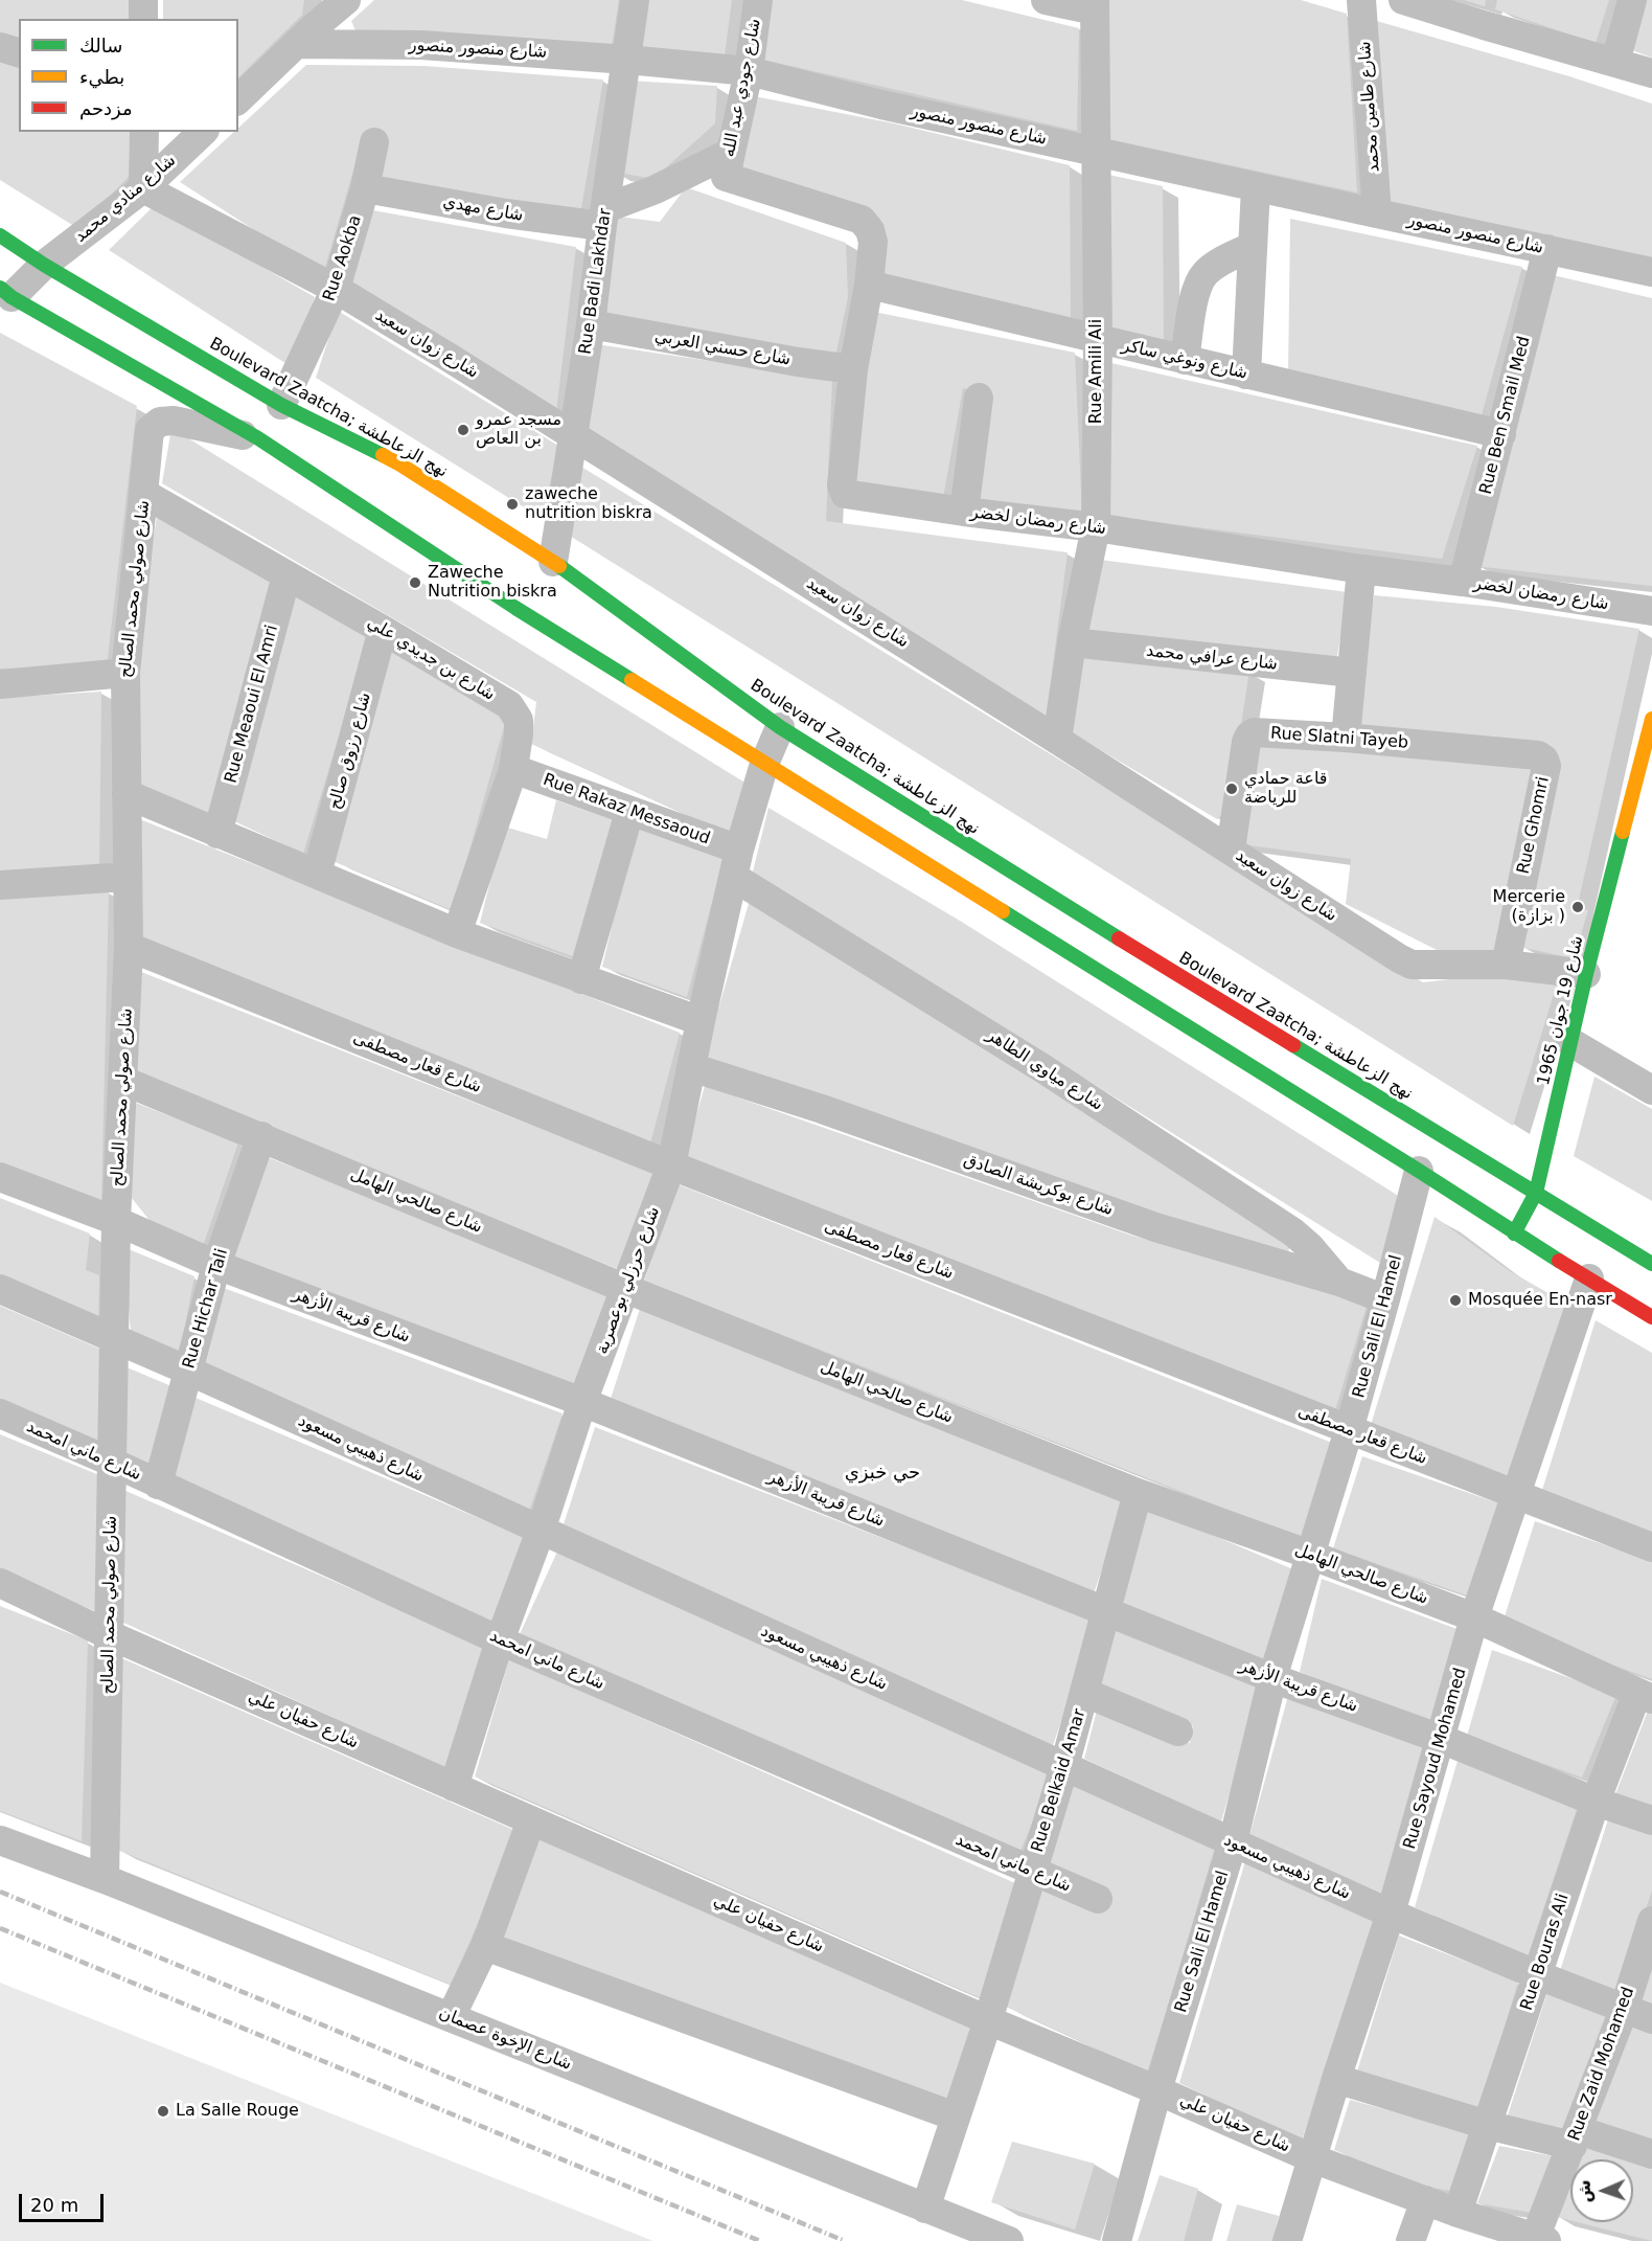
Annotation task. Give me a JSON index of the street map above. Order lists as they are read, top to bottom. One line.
{"streets":{"main road":["Boulevard Zaatcha; نهج الزعاطشة","شارع 19 جوان 1965"],"street":["شارع منصور منصور","شارع جودي عبد الله","شارع طامين محمد","شارع منادي محمد","شارع مهدي","Rue Aokba","Rue Badi Lakhdar","شارع زوان سعيد","شارع حسني العربي","شارع ونوغي ساكر","Rue Amili Ali","Rue Ben Smail Med","شارع رمضان لخضر","شارع صولي محمد الصالح","شارع عرافي محمد","شارع بن جديدي علي","Rue Meaoui El Amri","Rue Slatni Tayeb","شارع رزوق صالح","Rue Rakaz Messaoud","Rue Ghomri","شارع قعار مصطفى","شارع مياوي الطاهر","شارع بوكريشة الصادق","شارع صالحي الهامل","شارع حرزلي بوعصرية","Rue Hichar Tali","شارع قريبة الأزهر","Rue Sali El Hamel","شارع ذهيبي مسعود","شارع ماني امحمد","شارع حفيان علي","Rue Sayoud Mohamed","Rue Belkaid Amar","Rue Bouras Ali","شارع الإخوة عصمان","Rue Zaid Mohamed"]},"crossings":[["شارع منصور منصور","شارع جودي عبد الله"],["شارع منصور منصور","شارع طامين محمد"],["شارع منصور منصور","Rue Badi Lakhdar"],["شارع منصور منصور","Rue Amili Ali"],["شارع منصور منصور","Rue Ben Smail Med"],["شارع جودي عبد الله","شارع رمضان لخضر"],["شارع منادي محمد","شارع زوان سعيد"],["شارع منادي محمد","Boulevard Zaatcha; نهج الزعاطشة"],["شارع مهدي","Rue Aokba"],["شارع مهدي","Rue Badi Lakhdar"],["Rue Aokba","شارع زوان سعيد"],["Rue Aokba","Boulevard Zaatcha; نهج الزعاطشة"],["Rue Badi Lakhdar","شارع زوان سعيد"],["Rue Badi Lakhdar","شارع حسني العربي"],["Rue Badi Lakhdar","Boulevard Zaatcha; نهج الزعاطشة"],["شارع زوان سعيد","Rue Amili Ali"],["شارع زوان سعيد","Rue Slatni Tayeb"],["شارع زوان سعيد","Rue Ghomri"],["شارع زوان سعيد","شارع 19 جوان 1965"],["شارع حسني العربي","شارع رمضان لخضر"],["شارع ونوغي ساكر","Rue Amili Ali"],["شارع ونوغي ساكر","Rue Ben Smail Med"],["شارع ونوغي ساكر","شارع رمضان لخضر"],["Rue Amili Ali","شارع رمضان لخضر"],["Rue Amili Ali","شارع عرافي محمد"],["Boulevard Zaatcha; نهج الزعاطشة","شارع 19 جوان 1965"],["Boulevard Zaatcha; نهج الزعاطشة","شارع حرزلي بوعصرية"],["Rue Ben Smail Med","شارع رمضان لخضر"],["شارع صولي محمد الصالح","شارع بن جديدي علي"],["شارع صولي محمد الصالح","شارع قعار مصطفى"],["شارع صولي محمد الصالح","شارع صالحي الهامل"],["شارع صولي محمد الصالح","شارع قريبة الأزهر"],["شارع صولي محمد الصالح","شارع ذهيبي مسعود"],["شارع صولي محمد الصالح","شارع ماني امحمد"],["شارع صولي محمد الصالح","شارع حفيان علي"],["شارع صولي محمد الصالح","شارع الإخوة عصمان"],["شارع بن جديدي علي","Rue Meaoui El Amri"],["شارع بن جديدي علي","شارع رزوق صالح"],["شارع بن جديدي علي","Rue Rakaz Messaoud"],["Rue Slatni Tayeb","Rue Ghomri"],["Rue Rakaz Messaoud","شارع مياوي الطاهر"],["Rue Rakaz Messaoud","شارع حرزلي بوعصرية"],["شارع قعار مصطفى","شارع حرزلي بوعصرية"],["شارع قعار مصطفى","Rue Sali El Hamel"],["شارع قعار مصطفى","Rue Sayoud Mohamed"],["شارع مياوي الطاهر","شارع بوكريشة الصادق"],["شارع مياوي الطاهر","شارع حرزلي بوعصرية"],["شارع بوكريشة الصادق","شارع حرزلي بوعصرية"],["شارع بوكريشة الصادق","Rue Sali El Hamel"],["شارع صالحي الهامل","شارع حرزلي بوعصرية"],["شارع صالحي الهامل","Rue Hichar Tali"],["شارع صالحي الهامل","Rue Sali El Hamel"],["شارع صالحي الهامل","Rue Sayoud Mohamed"],["شارع صالحي الهامل","Rue Belkaid Amar"],["شارع صالحي الهامل","Rue Bouras Ali"],["شارع حرزلي بوعصرية","شارع قريبة الأزهر"],["شارع حرزلي بوعصرية","شارع ذهيبي مسعود"],["شارع حرزلي بوعصرية","شارع ماني امحمد"],["شارع حرزلي بوعصرية","شارع حفيان علي"],["Rue Hichar Tali","شارع قريبة الأزهر"],["Rue Hichar Tali","شارع ذهيبي مسعود"],["Rue Hichar Tali","شارع ماني امحمد"],["شارع قريبة الأزهر","Rue Sali El Hamel"],["شارع قريبة الأزهر","Rue Sayoud Mohamed"],["شارع قريبة الأزهر","Rue Belkaid Amar"],["شارع قريبة الأزهر","Rue Bouras Ali"],["Rue Sali El Hamel","شارع ذهيبي مسعود"],["Rue Sali El Hamel","شارع حفيان علي"],["شارع ذهيبي مسعود","Rue Sayoud Mohamed"],["شارع ذهيبي مسعود","Rue Belkaid Amar"],["شارع ذهيبي مسعود","Rue Bouras Ali"],["شارع ذهيبي مسعود","Rue Zaid Mohamed"],["شارع ماني امحمد","Rue Belkaid Amar"],["شارع حفيان علي","Rue Sayoud Mohamed"],["شارع حفيان علي","Rue Belkaid Amar"],["شارع حفيان علي","Rue Bouras Ali"],["شارع حفيان علي","Rue Zaid Mohamed"],["Rue Belkaid Amar","شارع الإخوة عصمان"]],"districts":["حي خبزي"],"places":["مسجد عمرو بن العاص","zaweche nutrition biskra","Zaweche Nutrition biskra","قاعة حمادي للرياضة","Mercerie (بزازة )","Mosquée En-nasr","La Salle Rouge"],"legend":["سالك","بطيء","مزدحم"],"scale_bar":"20 m","north":"left"}
